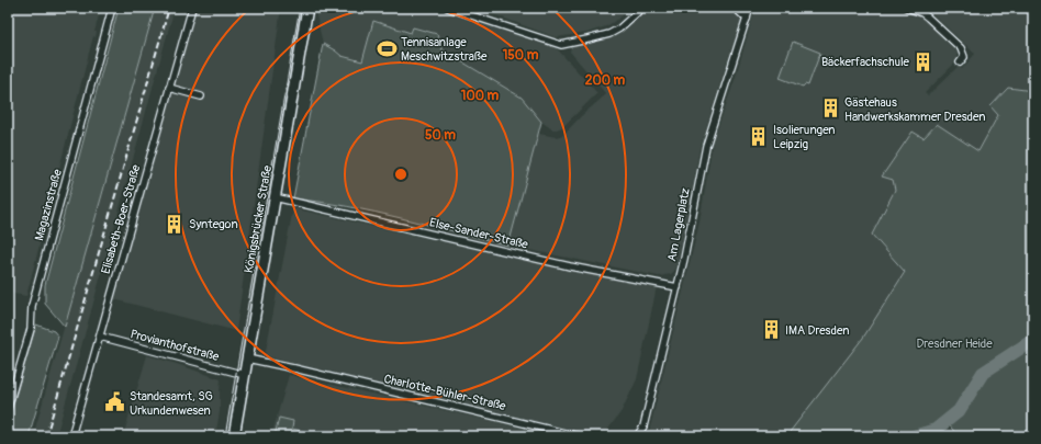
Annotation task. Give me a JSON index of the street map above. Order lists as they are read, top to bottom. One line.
{"streets":{"main road":["Königsbrücker Straße"],"street":["Magazinstraße","Elisabeth-Boer-Straße","Am Lagerplatz","Else-Sander-Straße","Provianthofstraße","Charlotte-Bühler-Straße"]},"crossings":[["Elisabeth-Boer-Straße","Provianthofstraße"],["Königsbrücker Straße","Else-Sander-Straße"],["Königsbrücker Straße","Provianthofstraße"],["Königsbrücker Straße","Charlotte-Bühler-Straße"],["Am Lagerplatz","Else-Sander-Straße"]],"parks":["Dresdner Heide"],"places":{"sports":["Tennisanlage Meschwitzstraße"],"building":["Bäckerfachschule","Gästehaus Handwerkskammer Dresden","Isolierungen Leipzig","Syntegon","IMA Dresden"],"public building":["Standesamt, SG Urkundenwesen"]},"rings":["150 m","200 m","100 m","50 m"]}
